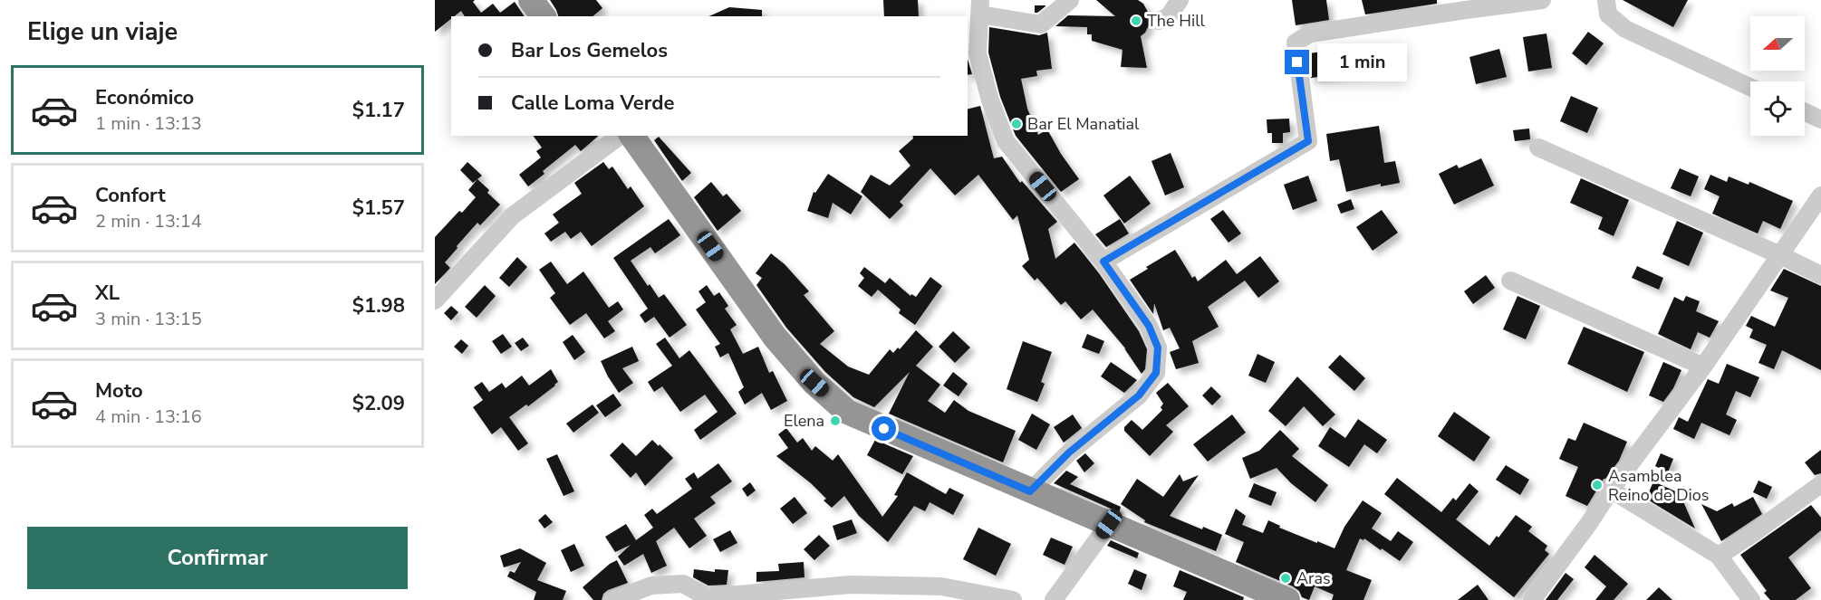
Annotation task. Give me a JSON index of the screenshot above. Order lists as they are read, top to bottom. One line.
{"places":["The Hill","Bar El Manatial","Elena","Asamblea Reino de Dios","Aras"],"north":"left","page":{"heading":"Elige un viaje","banner":["Bar Los Gemelos","Calle Loma Verde"],"bubble":"1 min","list":[{"name":"Económico","note":"1 min · 13:13","value":"$1.17"},{"name":"Confort","note":"2 min · 13:14","value":"$1.57"},{"name":"XL","note":"3 min · 13:15","value":"$1.98"},{"name":"Moto","note":"4 min · 13:16","value":"$2.09"}],"buttons":"Confirmar"}}
